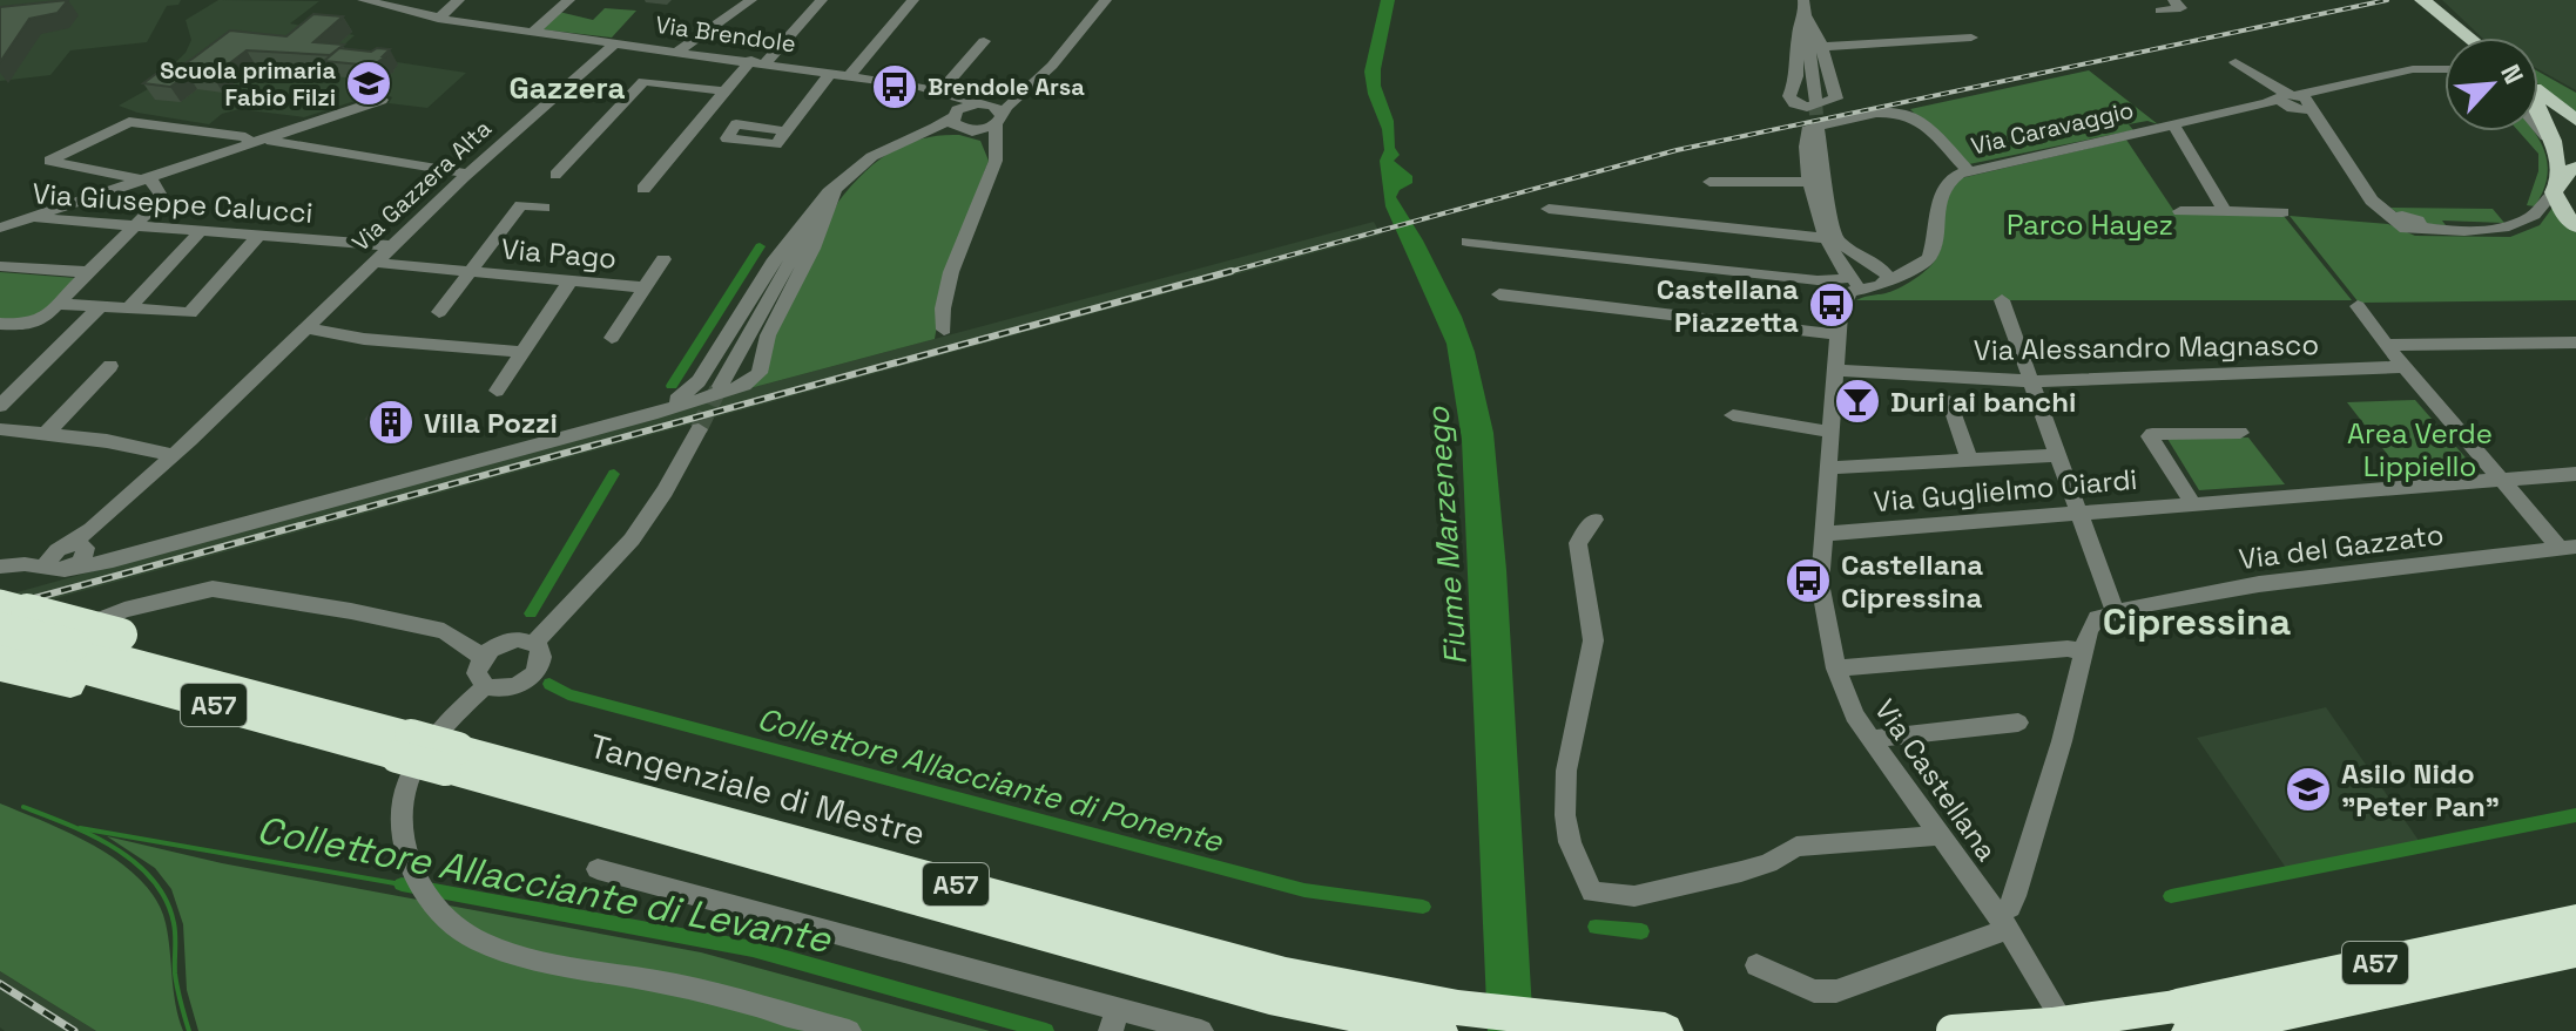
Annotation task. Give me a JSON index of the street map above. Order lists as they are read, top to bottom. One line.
{"streets":{"highway":["A57"],"street":["Via Brendole","Via Caravaggio","Via Gazzera Alta","Via Giuseppe Calucci","Via Pago","Via Alessandro Magnasco","Via Guglielmo Ciardi","Via del Gazzato","Via Castellana"]},"crossings":[["Via Brendole","Via Gazzera Alta"],["Via Gazzera Alta","Via Giuseppe Calucci"],["Via Gazzera Alta","Via Pago"],["Via Alessandro Magnasco","Via Castellana"],["Via Guglielmo Ciardi","Via Castellana"]],"districts":["Gazzera","Cipressina"],"water":["Fiume Marzenego","Collettore Allacciante di Ponente","Collettore Allacciante di Levante"],"parks":["Parco Hayez","Area Verde Lippiello"],"places":{"school or university":["Scuola primaria Fabio Filzi","Asilo Nido \"Peter Pan\""],"bus stop":["Brendole Arsa","Castellana Piazzetta","Castellana Cipressina"],"bar":["Duri ai banchi"],"building":["Villa Pozzi"]},"north":"top right"}
